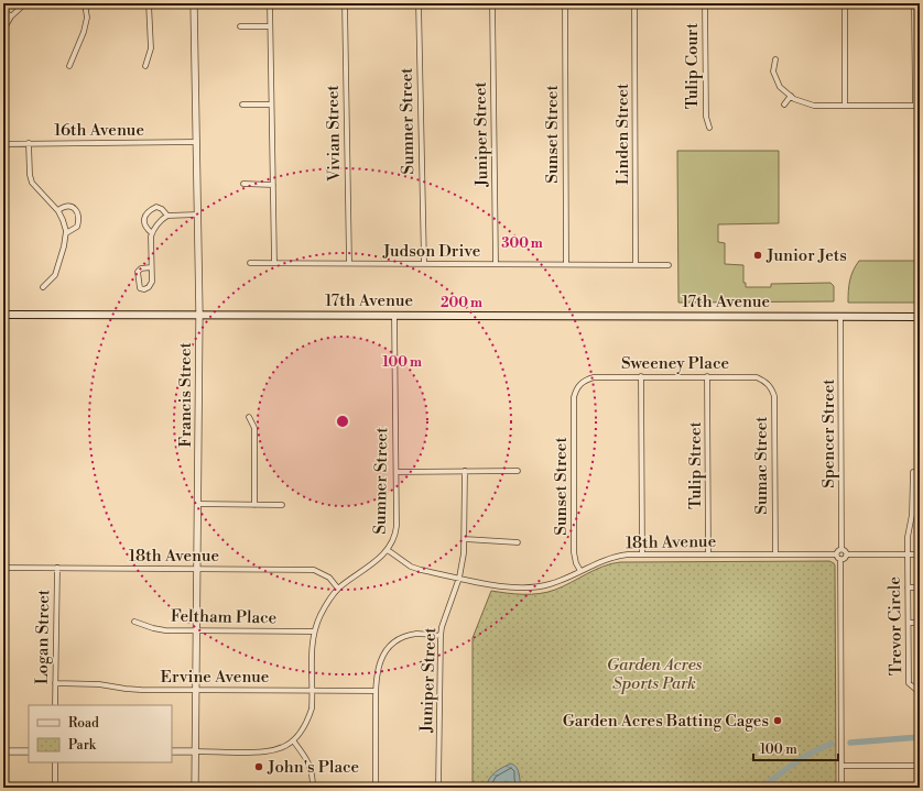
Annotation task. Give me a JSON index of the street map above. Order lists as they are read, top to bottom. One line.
{"streets":{"main road":["17th Avenue"],"street":["Tulip Court","Sumner Street","16th Avenue","Vivian Street","Juniper Street","Sunset Street","Linden Street","Judson Drive","Sweeney Place","Francis Street","Spencer Street","Tulip Street","Sumac Street","18th Avenue","Feltham Place","Trevor Circle","Logan Street","Ervine Avenue"]},"crossings":[["Sumner Street","Judson Drive"],["Sumner Street","17th Avenue"],["Sumner Street","18th Avenue"],["Sumner Street","Feltham Place"],["Sumner Street","Ervine Avenue"],["16th Avenue","Francis Street"],["Vivian Street","Judson Drive"],["Juniper Street","Judson Drive"],["Juniper Street","18th Avenue"],["Sunset Street","Judson Drive"],["Sunset Street","Sweeney Place"],["Sunset Street","18th Avenue"],["Linden Street","Judson Drive"],["17th Avenue","Francis Street"],["17th Avenue","Spencer Street"],["Sweeney Place","Tulip Street"],["Sweeney Place","Sumac Street"],["Francis Street","18th Avenue"],["Francis Street","Feltham Place"],["Francis Street","Ervine Avenue"],["Spencer Street","18th Avenue"],["Tulip Street","18th Avenue"],["Sumac Street","18th Avenue"],["18th Avenue","Logan Street"],["Logan Street","Ervine Avenue"]],"parks":["Garden Acres Sports Park"],"places":["Junior Jets","Garden Acres Batting Cages","John's Place"],"legend":["Road","Park"],"scale_bar":"100 m","rings":["300 m","200 m","100 m"]}
